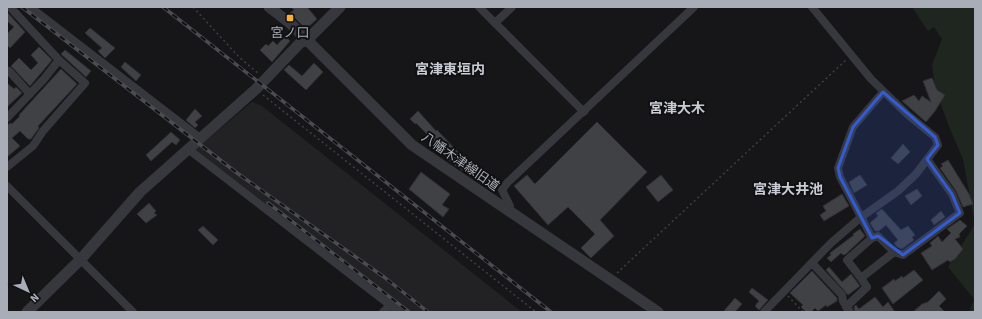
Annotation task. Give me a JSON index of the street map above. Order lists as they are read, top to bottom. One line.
{"streets":{"street":["八幡木津線旧道"]},"districts":["宮津東垣内","宮津大木","宮津大井池"],"places":{"transit":["宮ノ口"]},"north":"bottom right"}
